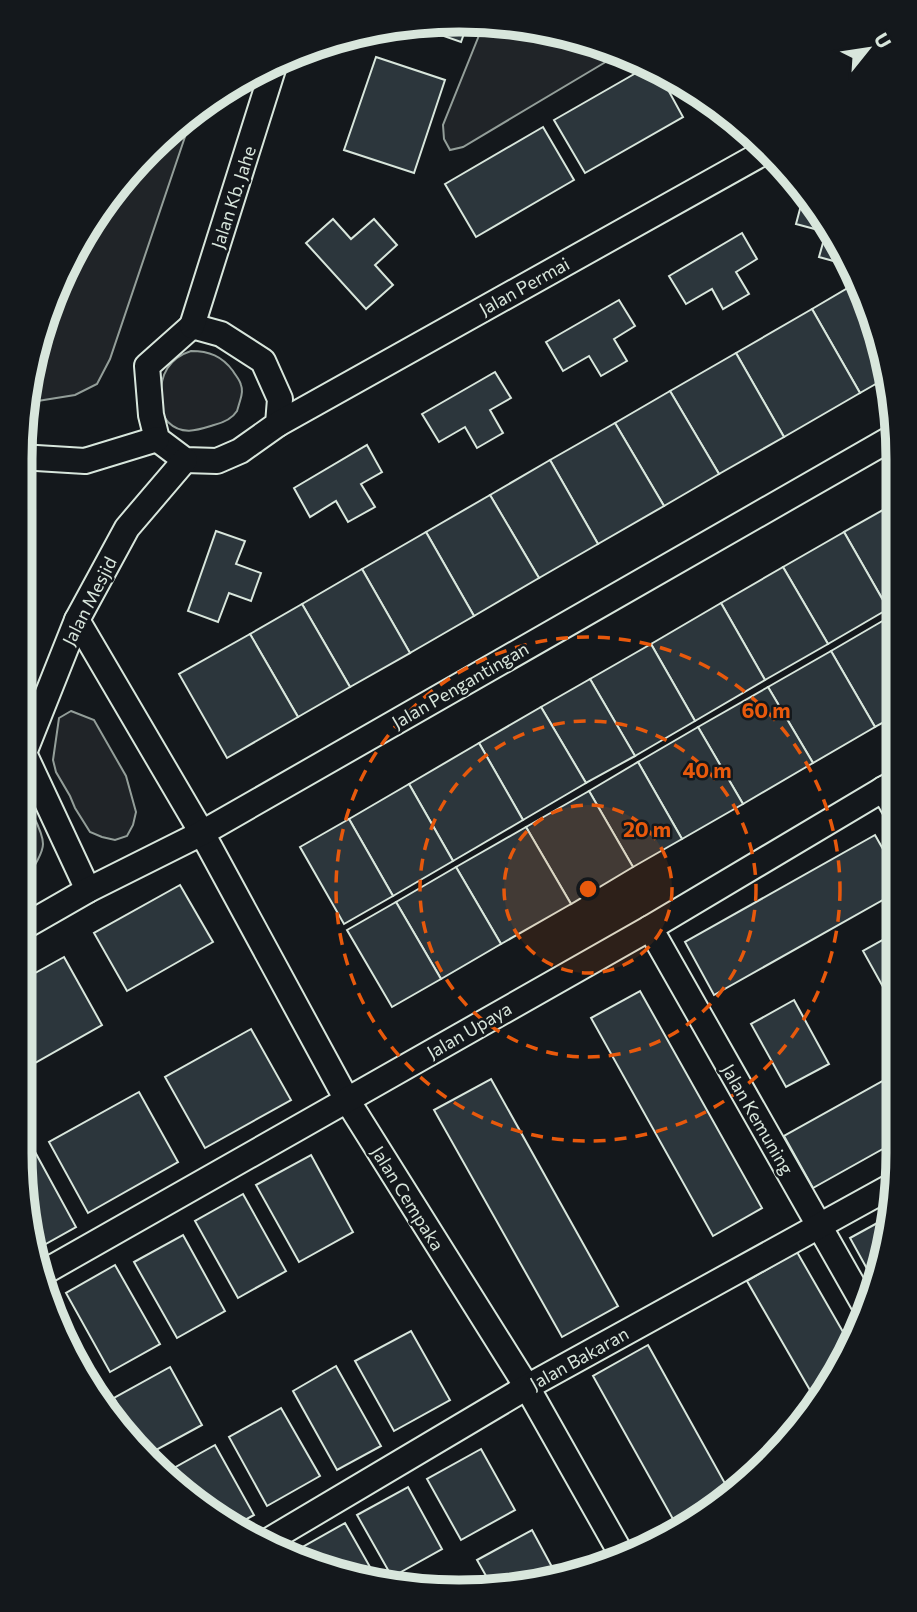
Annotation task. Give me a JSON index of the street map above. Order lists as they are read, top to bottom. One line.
{"streets":{"street":["Jalan Kb. Jahe","Jalan Permai","Jalan Mesjid","Jalan Pengantingan","Jalan Upaya","Jalan Kemuning","Jalan Cempaka","Jalan Bakaran"]},"crossings":[["Jalan Kb. Jahe","Jalan Permai"],["Jalan Kb. Jahe","Jalan Mesjid"],["Jalan Permai","Jalan Mesjid"],["Jalan Mesjid","Jalan Cempaka"],["Jalan Pengantingan","Jalan Cempaka"],["Jalan Upaya","Jalan Kemuning"],["Jalan Upaya","Jalan Cempaka"],["Jalan Kemuning","Jalan Bakaran"],["Jalan Cempaka","Jalan Bakaran"]],"north":"top right","rings":["60 m","40 m","20 m"]}
